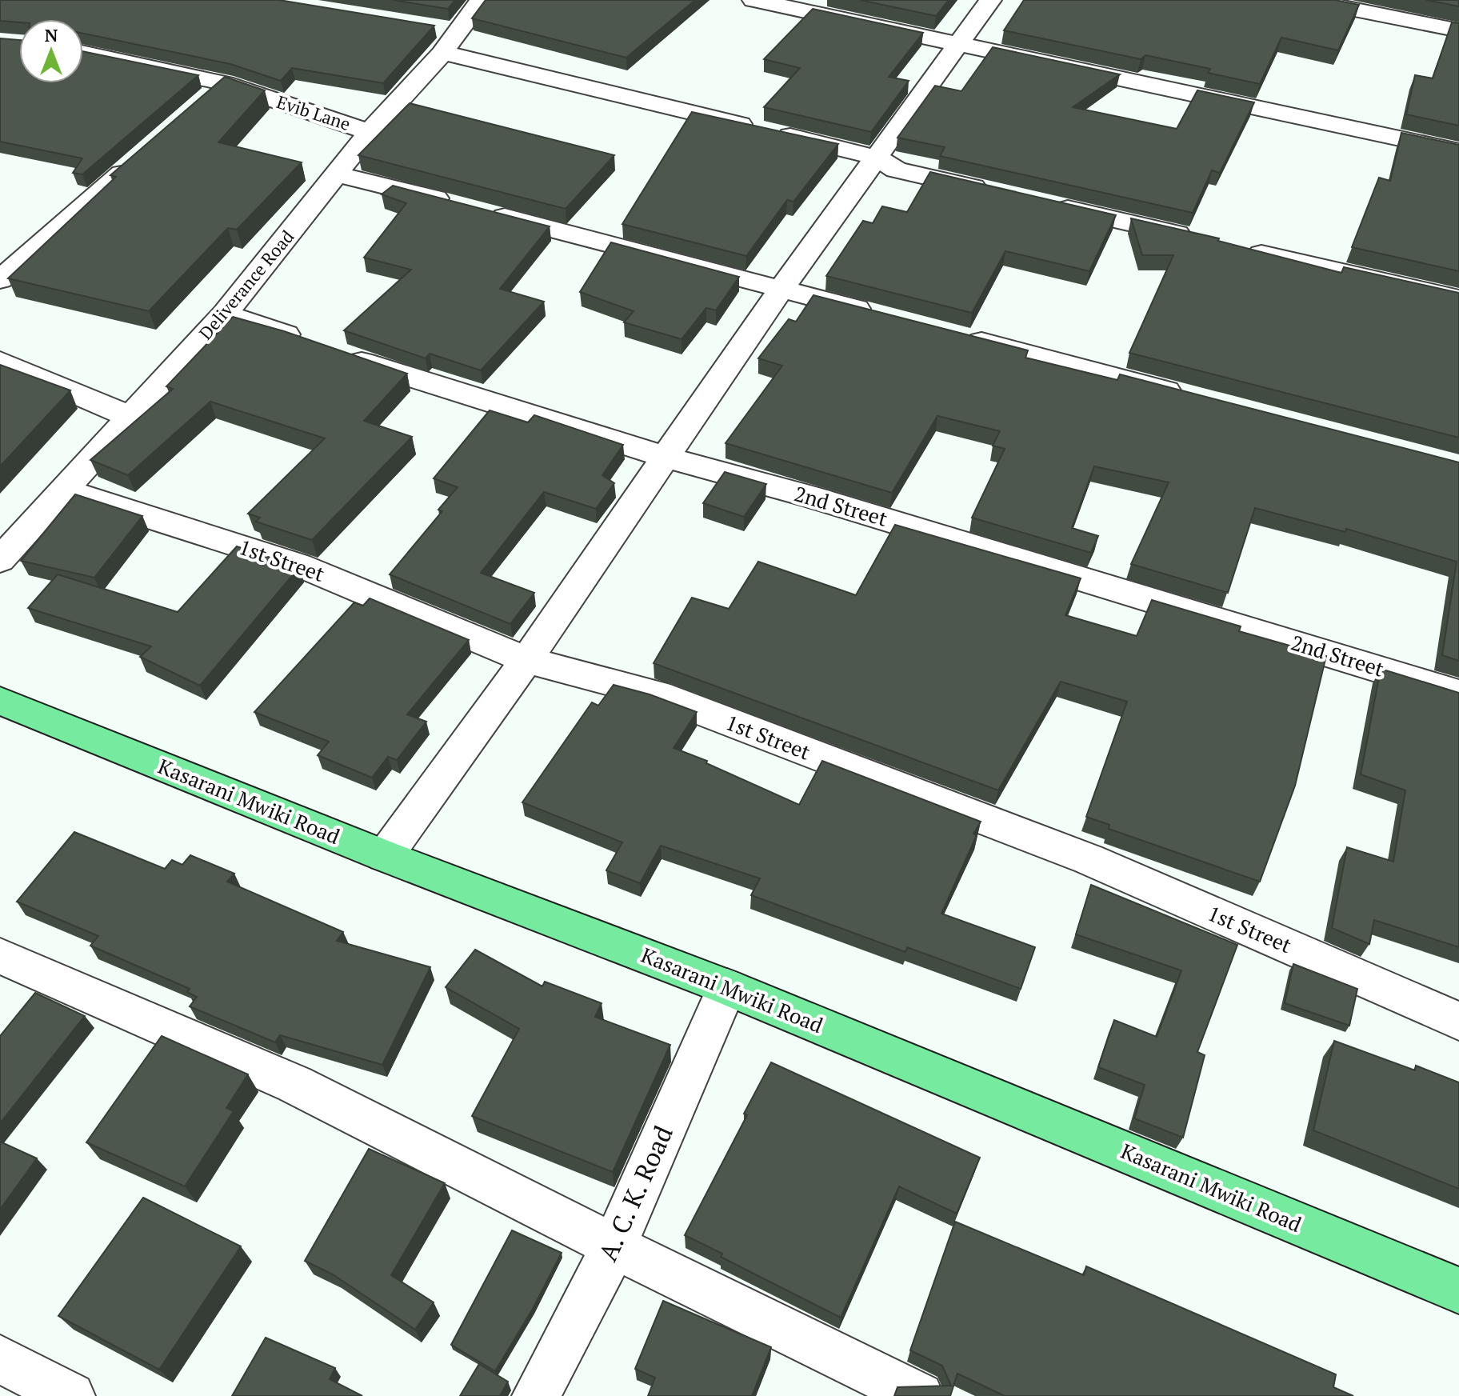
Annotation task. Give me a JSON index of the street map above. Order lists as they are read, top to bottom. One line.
{"streets":{"main road":["Kasarani Mwiki Road"],"street":["Evib Lane","Deliverance Road","2nd Street","1st Street","A. C. K. Road"]},"crossings":[["Evib Lane","Deliverance Road"],["Deliverance Road","2nd Street"],["Deliverance Road","1st Street"],["Kasarani Mwiki Road","A. C. K. Road"]],"north":"top"}
